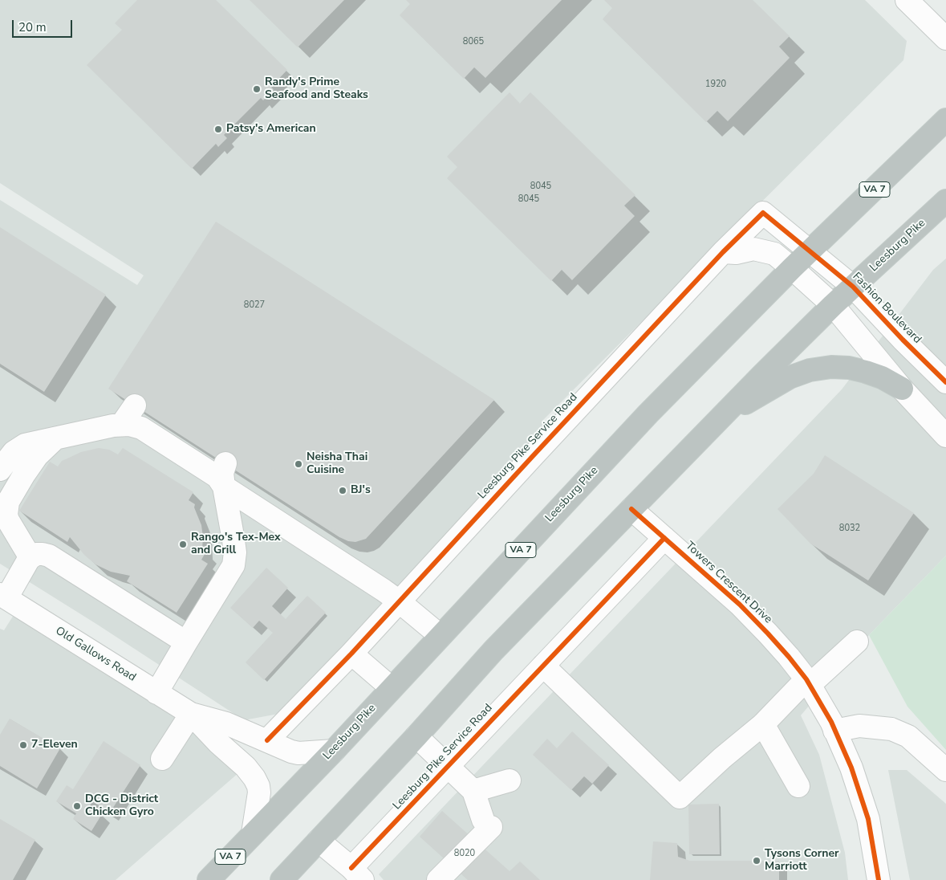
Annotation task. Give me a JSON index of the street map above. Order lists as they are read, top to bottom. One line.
{"streets":{"highway":["VA 7","Leesburg Pike"],"street":["Fashion Boulevard","Leesburg Pike Service Road","Towers Crescent Drive","Old Gallows Road"]},"crossings":[["Leesburg Pike","Fashion Boulevard"],["Leesburg Pike","Leesburg Pike Service Road"],["Leesburg Pike","Towers Crescent Drive"],["Leesburg Pike","Old Gallows Road"],["Fashion Boulevard","Leesburg Pike Service Road"],["Leesburg Pike Service Road","Towers Crescent Drive"],["Leesburg Pike Service Road","Old Gallows Road"]],"places":["Randy's Prime Seafood and Steaks","Patsy's American","Neisha Thai Cuisine","BJ's","Rango's Tex-Mex and Grill","7-Eleven","DCG - District Chicken Gyro","Tysons Corner Marriott"],"house_numbers":["8065","1920","8045","8045","8027","8032","8020"],"scale_bar":"20 m"}
